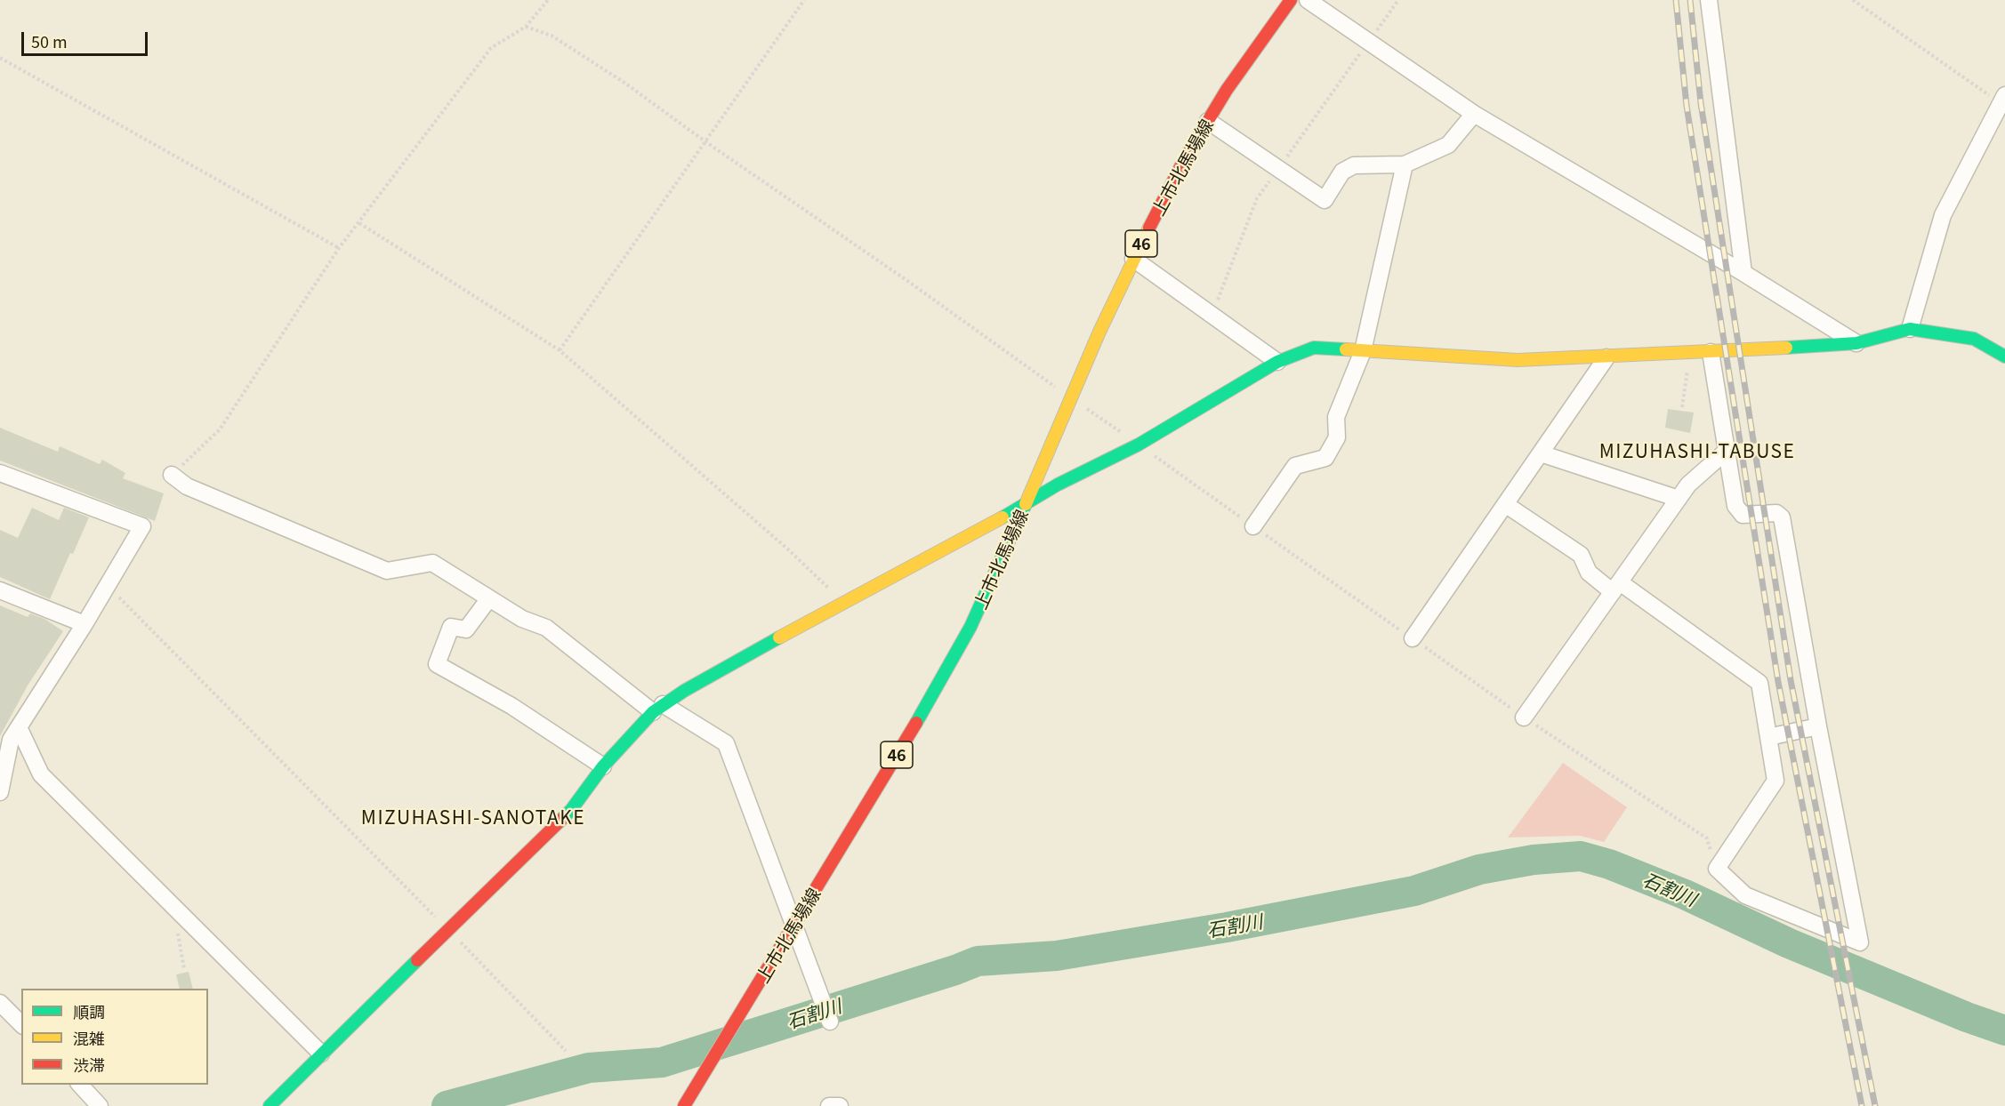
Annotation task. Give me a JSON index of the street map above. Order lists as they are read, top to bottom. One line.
{"streets":{"street":["上市北馬場線","46"]},"districts":["MIZUHASHI-TABUSE","MIZUHASHI-SANOTAKE"],"water":["石割川"],"legend":["順調","混雑","渋滞"],"scale_bar":"50 m"}
